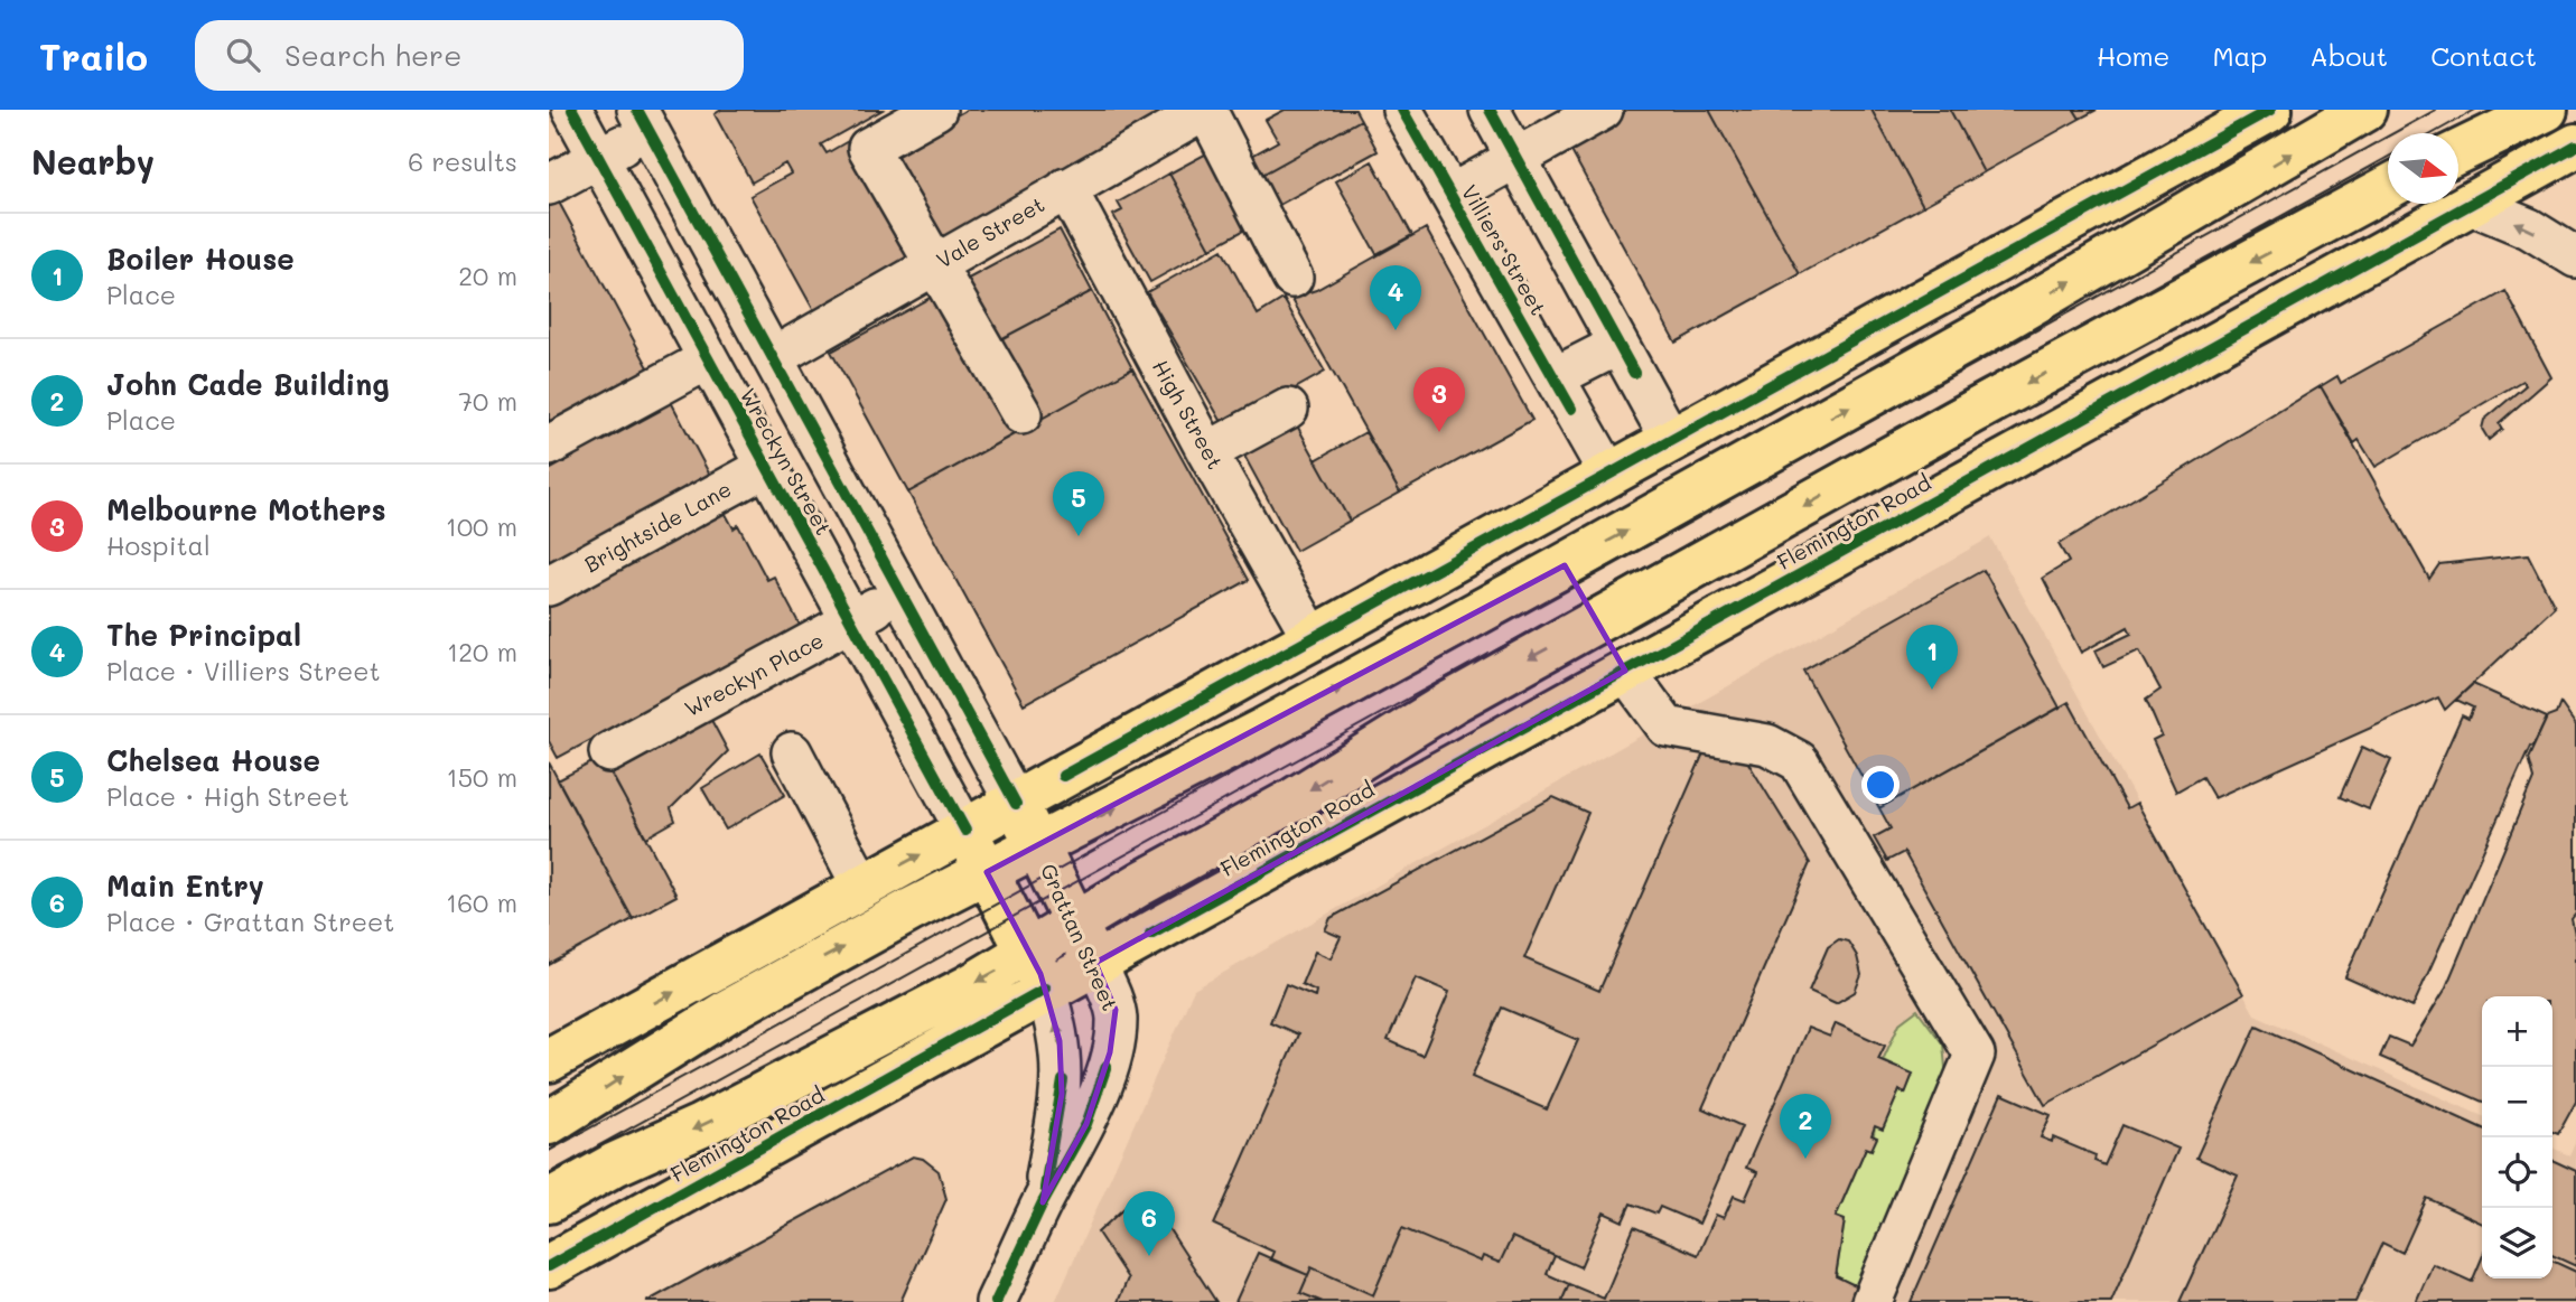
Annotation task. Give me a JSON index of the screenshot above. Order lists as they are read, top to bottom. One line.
{"streets":{"main road":["Flemington Road","Grattan Street"],"street":["Vale Street","Villiers Street","High Street","Wreckyn Street","Brightside Lane","Wreckyn Place"]},"crossings":[["Vale Street","High Street"],["Vale Street","Wreckyn Street"],["Wreckyn Street","Brightside Lane"],["Wreckyn Street","Wreckyn Place"],["Wreckyn Street","Grattan Street"],["Flemington Road","Grattan Street"]],"north":"right","page":{"header":"Trailo","search":"Search here","nav":["Home","Map","About","Contact"],"heading":["Nearby","6 results"],"list":[{"mark":"1","name":"Boiler House","note":"Place","value":"20 m"},{"mark":"2","name":"John Cade Building","note":"Place","value":"70 m"},{"mark":"3","name":"Melbourne Mothers","note":"Hospital","value":"100 m"},{"mark":"4","name":"The Principal","note":"Place · Villiers Street","value":"120 m"},{"mark":"5","name":"Chelsea House","note":"Place · High Street","value":"150 m"},{"mark":"6","name":"Main Entry","note":"Place · Grattan Street","value":"160 m"}],"pins":["4","3","5","1","2","6"],"map_buttons":["+","−"]}}
